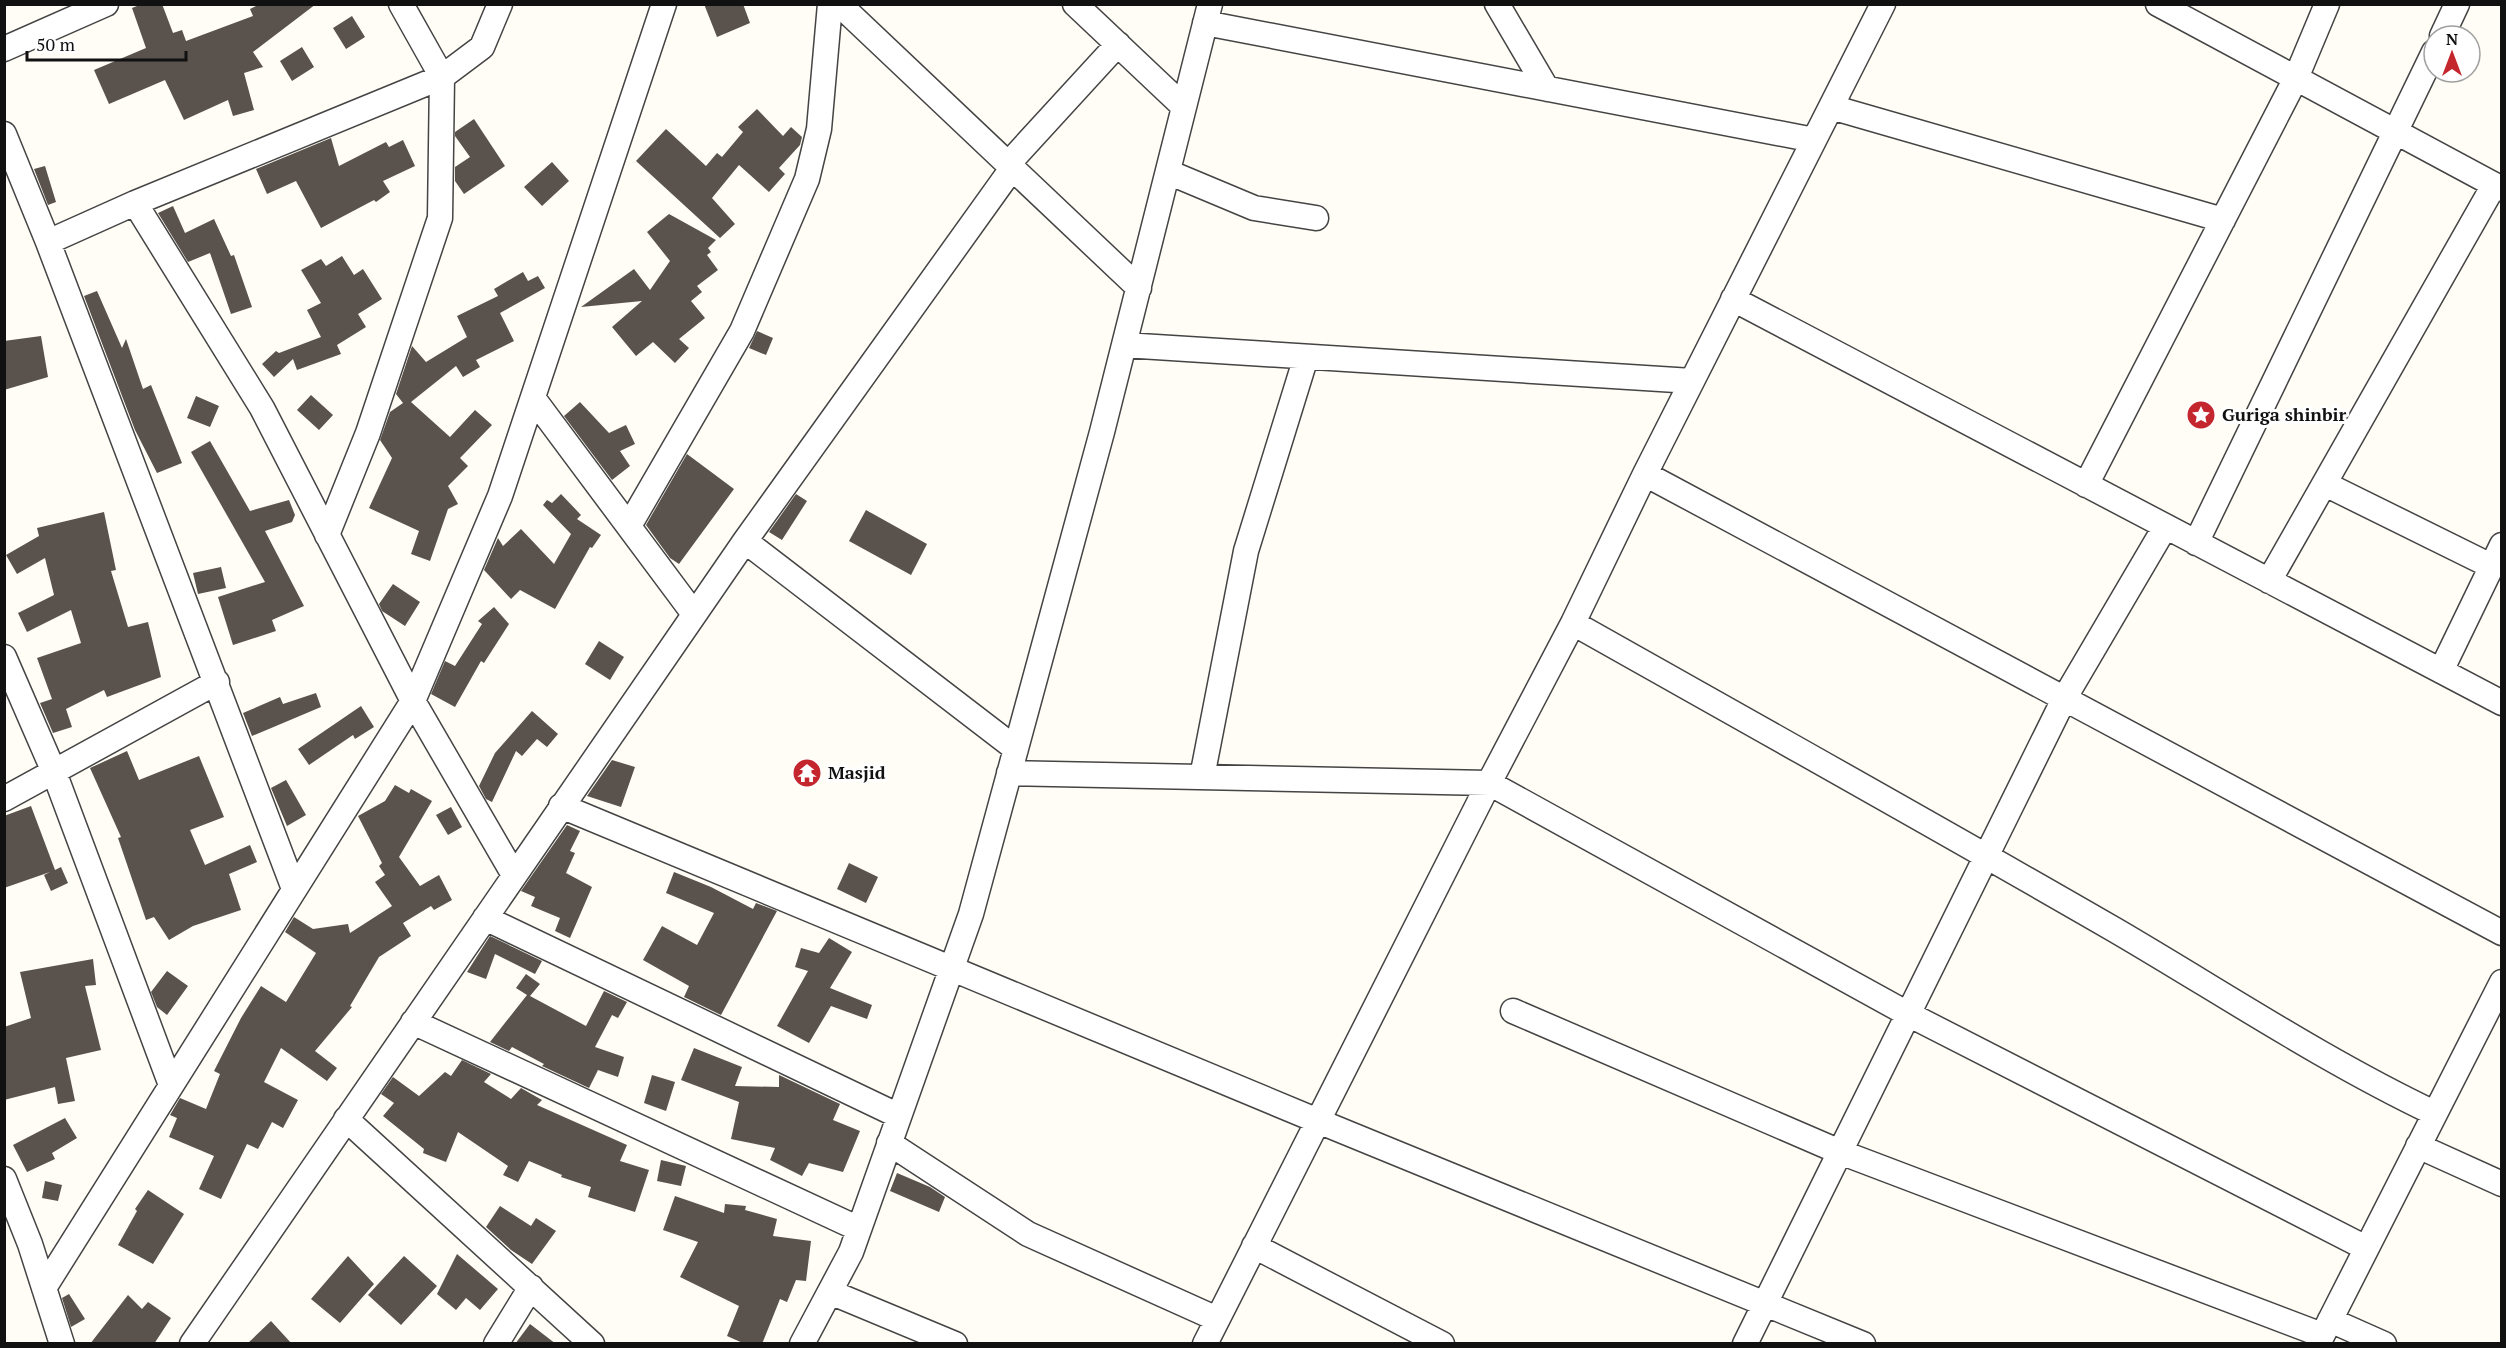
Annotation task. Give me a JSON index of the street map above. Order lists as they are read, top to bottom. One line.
{"places":{"place":["Guriga shinbir"],"temple":["Masjid"]},"scale_bar":"50 m","north":"top"}
